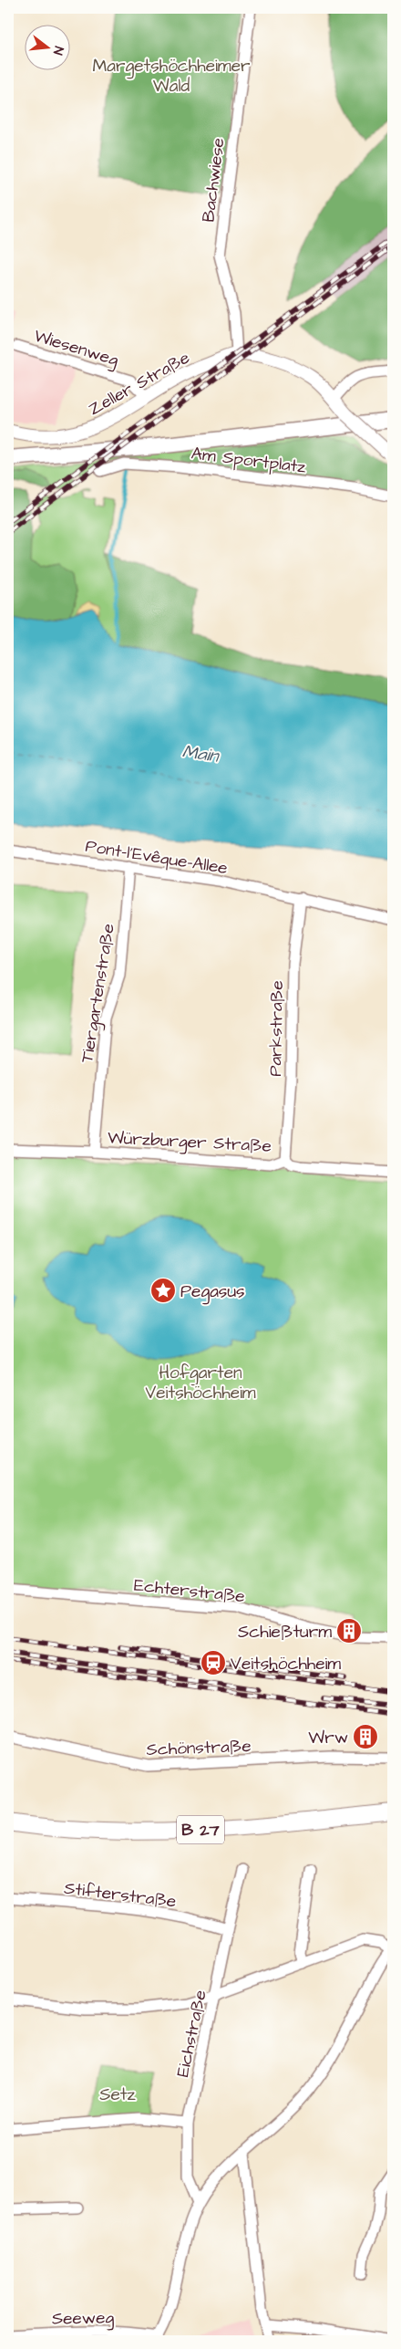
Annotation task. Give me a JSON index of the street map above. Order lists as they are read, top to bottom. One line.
{"streets":{"main road":["B 27"],"street":["Bachwiese","Wiesenweg","Zeller Straße","Am Sportplatz","Pont-l'Evêque-Allee","Tiergartenstraße","Parkstraße","Würzburger Straße","Echterstraße","Schönstraße","Stifterstraße","Eichstraße","Seeweg"]},"crossings":[["Bachwiese","Zeller Straße"],["Wiesenweg","Zeller Straße"],["Pont-l'Evêque-Allee","Tiergartenstraße"],["Pont-l'Evêque-Allee","Parkstraße"],["Tiergartenstraße","Würzburger Straße"],["Parkstraße","Würzburger Straße"],["Stifterstraße","Eichstraße"]],"water":["Main"],"parks":["Margetshöchheimer Wald","Hofgarten Veitshöchheim","Setz"],"places":{"place":["Pegasus"],"building":["Schießturm","Wrw"],"station":["Veitshöchheim"]},"north":"right"}
